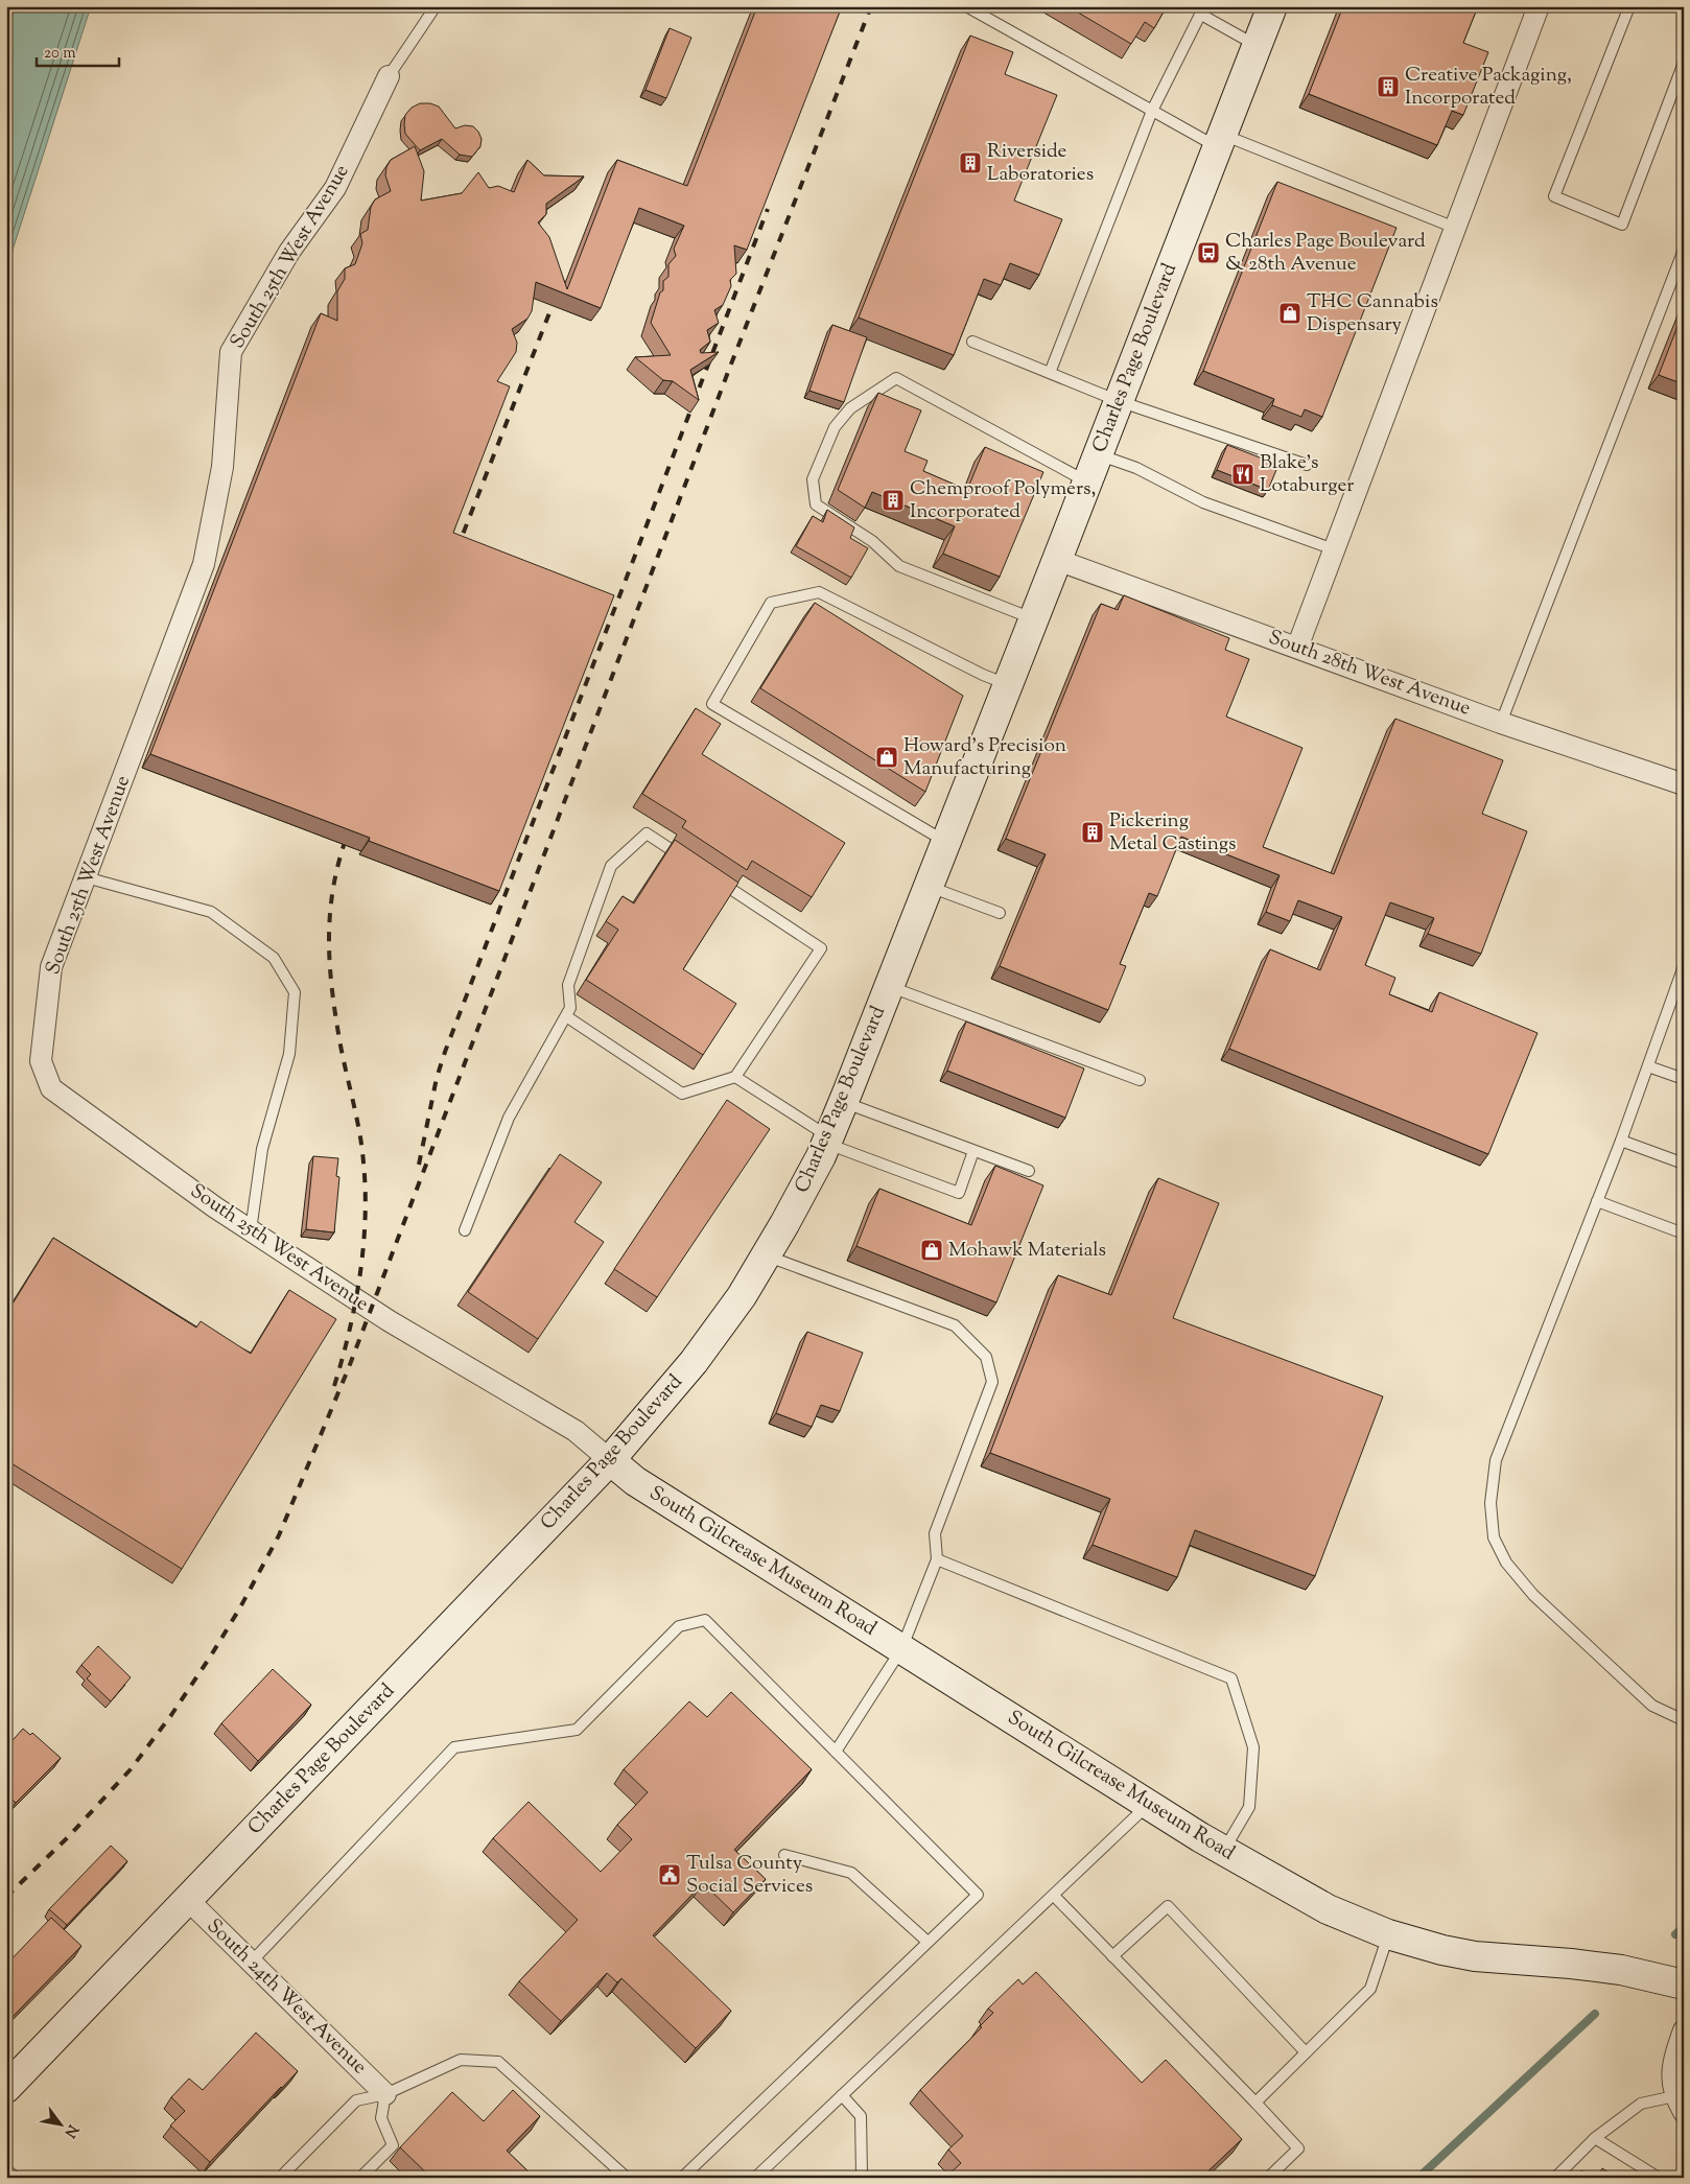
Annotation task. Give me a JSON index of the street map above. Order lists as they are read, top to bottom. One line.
{"streets":{"main road":["Charles Page Boulevard","South Gilcrease Museum Road"],"street":["South 25th West Avenue","South 28th West Avenue","South 24th West Avenue"]},"crossings":[["South 25th West Avenue","Charles Page Boulevard"],["South 25th West Avenue","South Gilcrease Museum Road"],["Charles Page Boulevard","South 28th West Avenue"],["Charles Page Boulevard","South Gilcrease Museum Road"],["Charles Page Boulevard","South 24th West Avenue"]],"places":{"building":["Creative Packaging, Incorporated","Riverside Laboratories","Chemproof Polymers, Incorporated","Pickering Metal Castings"],"bus stop":["Charles Page Boulevard & 28th Avenue"],"shop":["THC Cannabis Dispensary","Howard's Precision Manufacturing","Mohawk Materials"],"restaurant":["Blake's Lotaburger"],"public building":["Tulsa County Social Services"]},"scale_bar":"20 m","north":"bottom right"}
